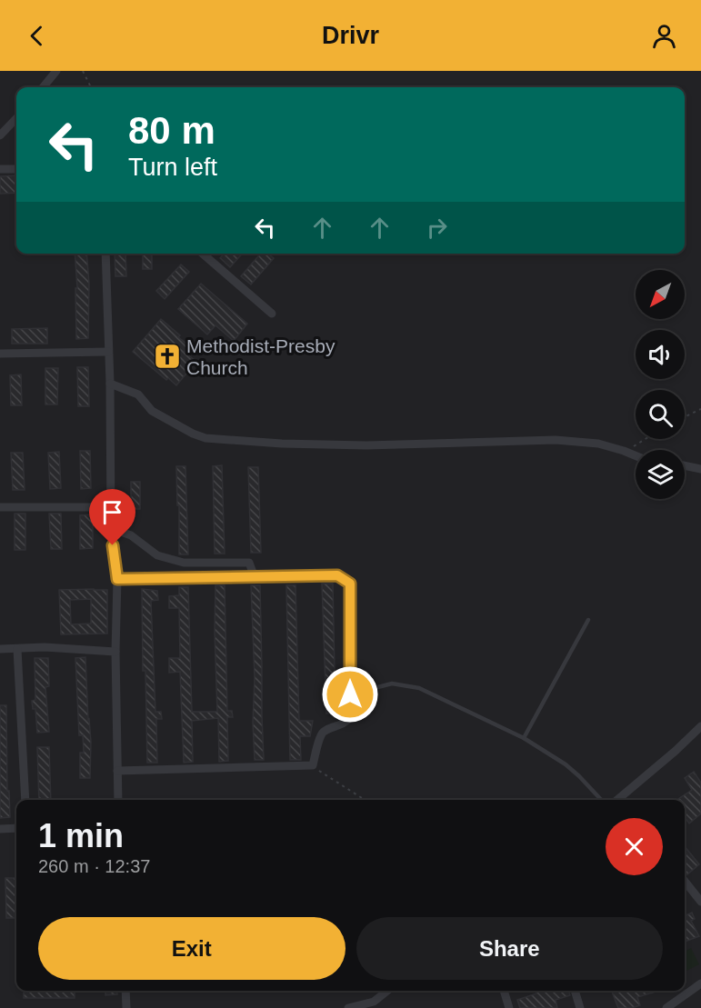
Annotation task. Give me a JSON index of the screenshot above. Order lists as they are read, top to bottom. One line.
{"places":{"church":["Methodist-Presby Church"]},"north":"bottom left","page":{"header":"Drivr","turn":["80 m","Turn left"],"heading":["1 min","260 m · 12:37"],"buttons":["Exit","Share"]}}
